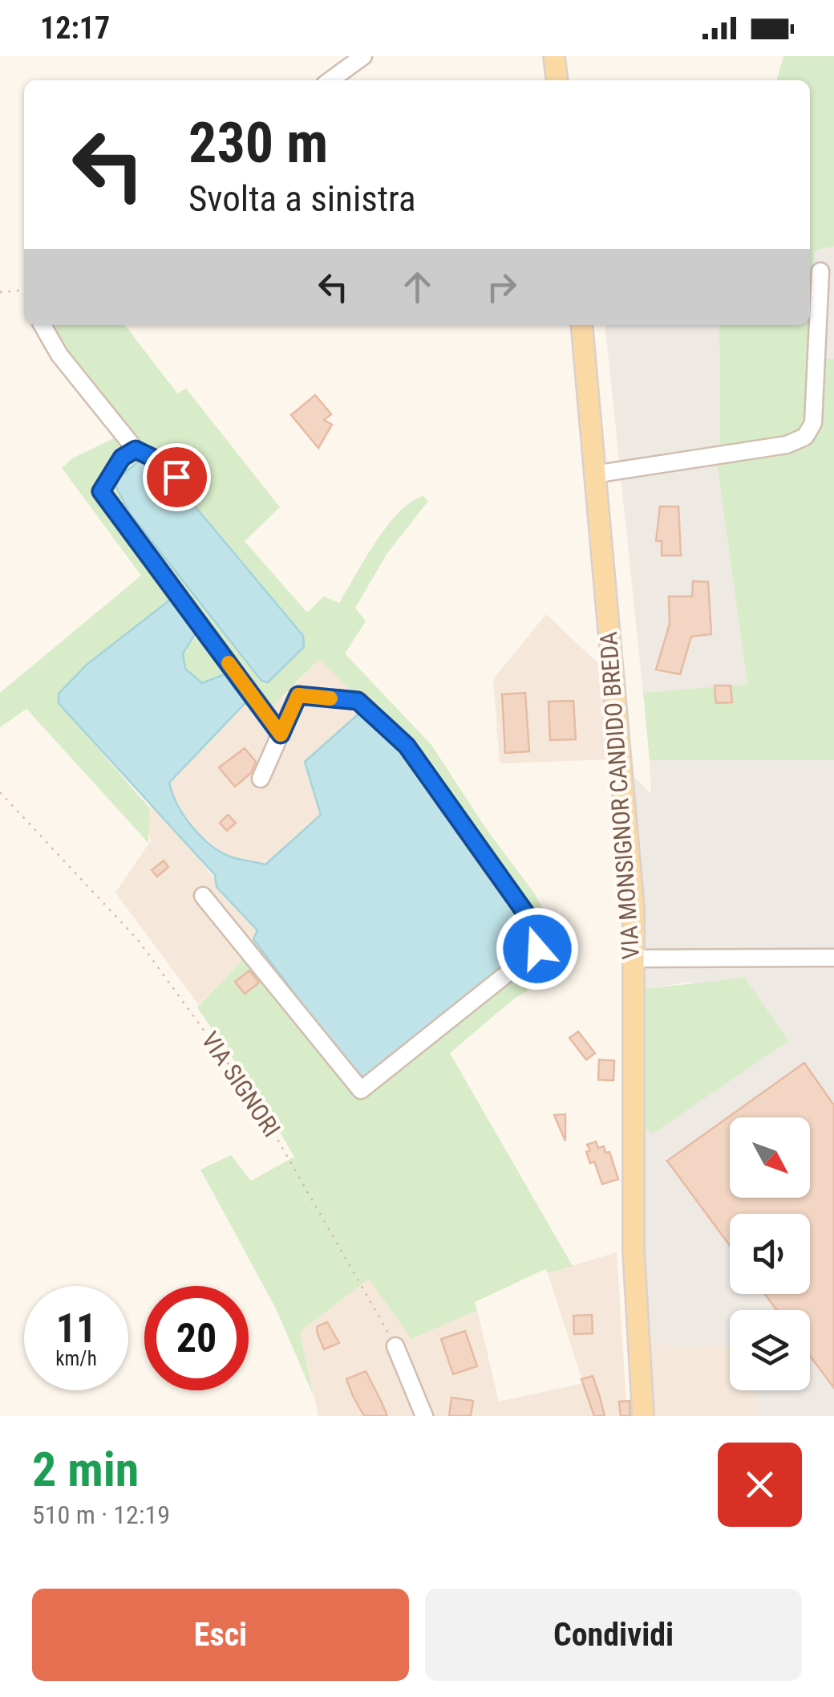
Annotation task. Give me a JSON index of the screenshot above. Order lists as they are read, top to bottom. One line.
{"streets":{"main road":["VIA MONSIGNOR CANDIDO BREDA"],"path":["VIA SIGNORI"]},"north":"bottom right","page":{"status":"12:17","turn":["230 m","Svolta a sinistra"],"speed":"11 km/h","limit":"20","heading":["2 min","510 m · 12:19"],"buttons":["Esci","Condividi"]}}
